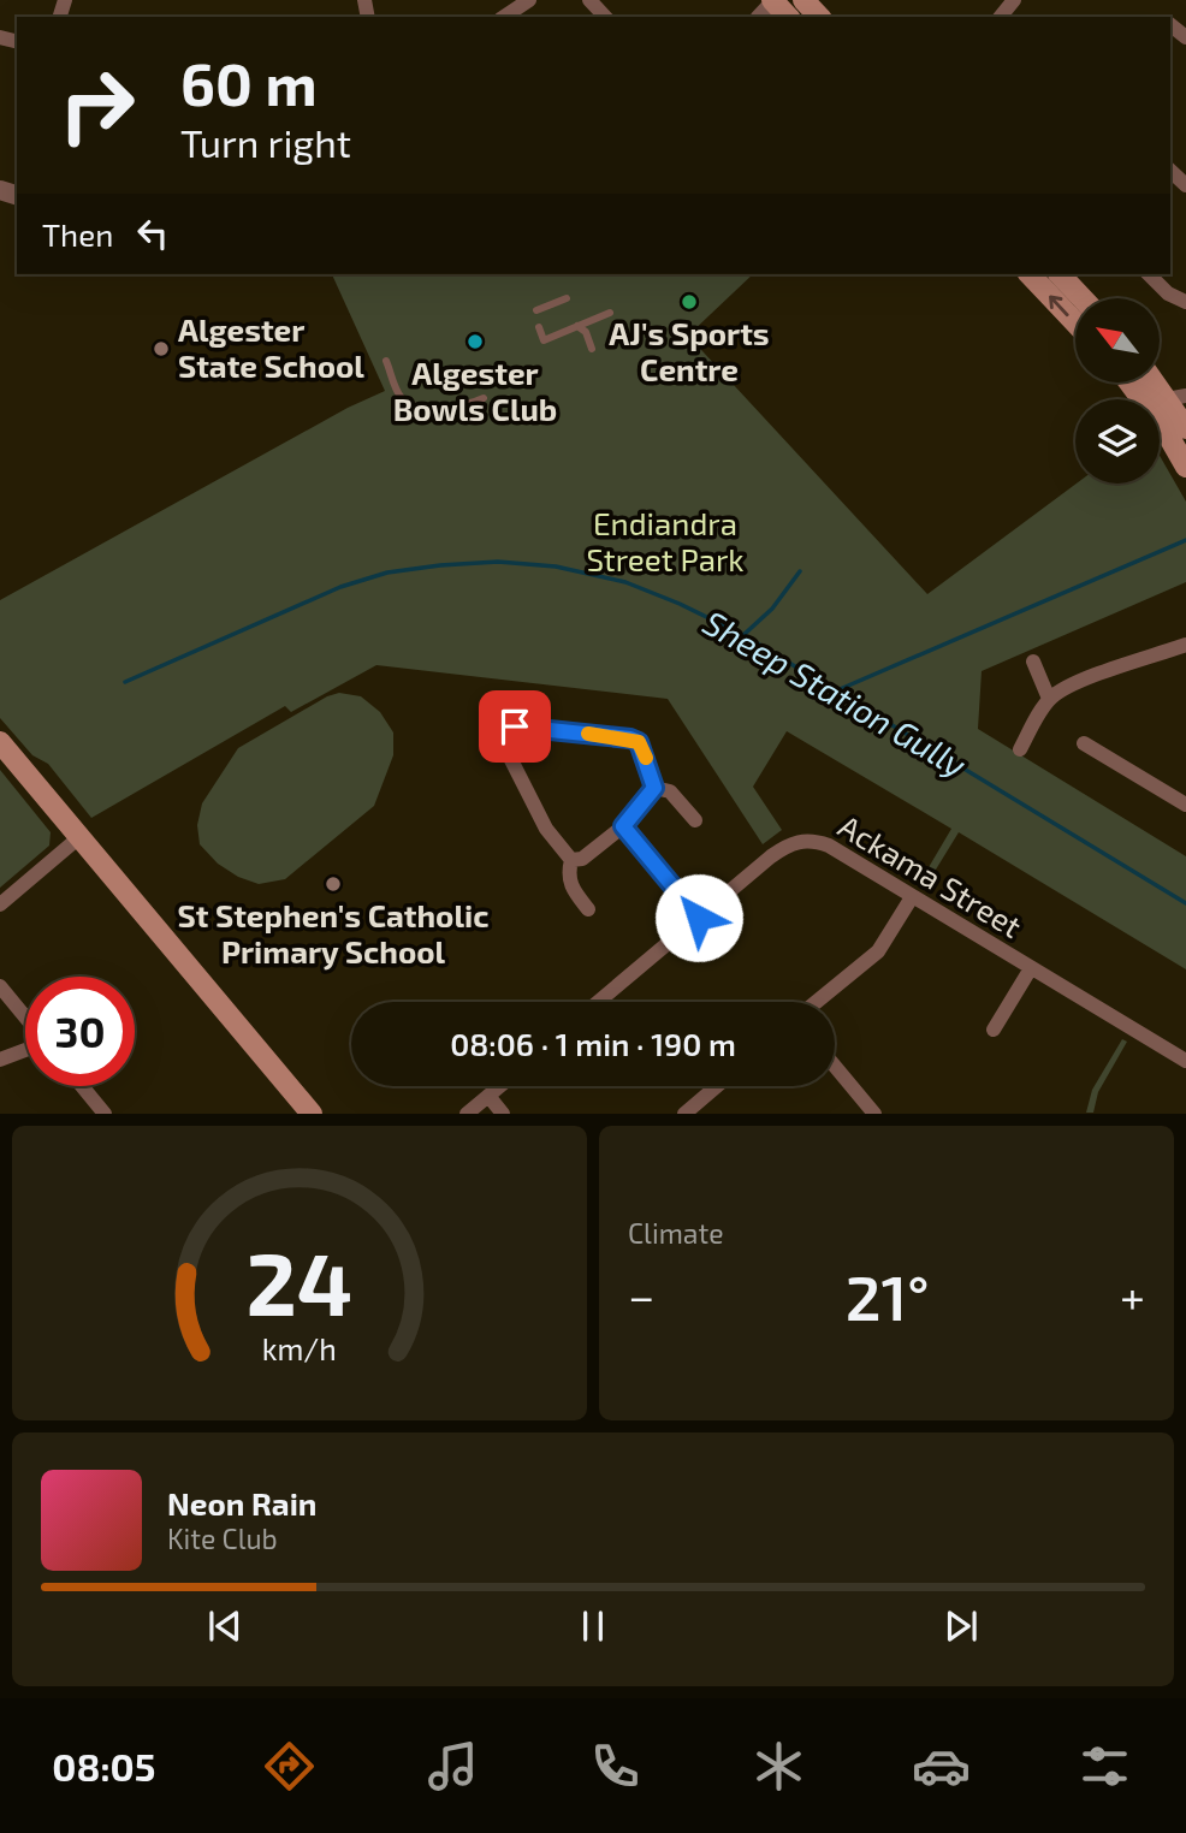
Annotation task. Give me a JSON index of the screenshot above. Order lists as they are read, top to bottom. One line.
{"streets":{"street":["Ackama Street"]},"water":["Sheep Station Gully"],"parks":["Endiandra Street Park"],"places":["AJ's Sports Centre","Algester Bowls Club","Algester State School","St Stephen's Catholic Primary School"],"north":"top left","page":{"turn":["60 m","Turn right"],"then":"Then","limit":"30","trip":"08:06 · 1 min · 190 m","tile":"Climate","heat":["−","21°","+"],"song":["Neon Rain","Kite Club"],"tabs":"08:05","gauge":["24","km/h"]}}
